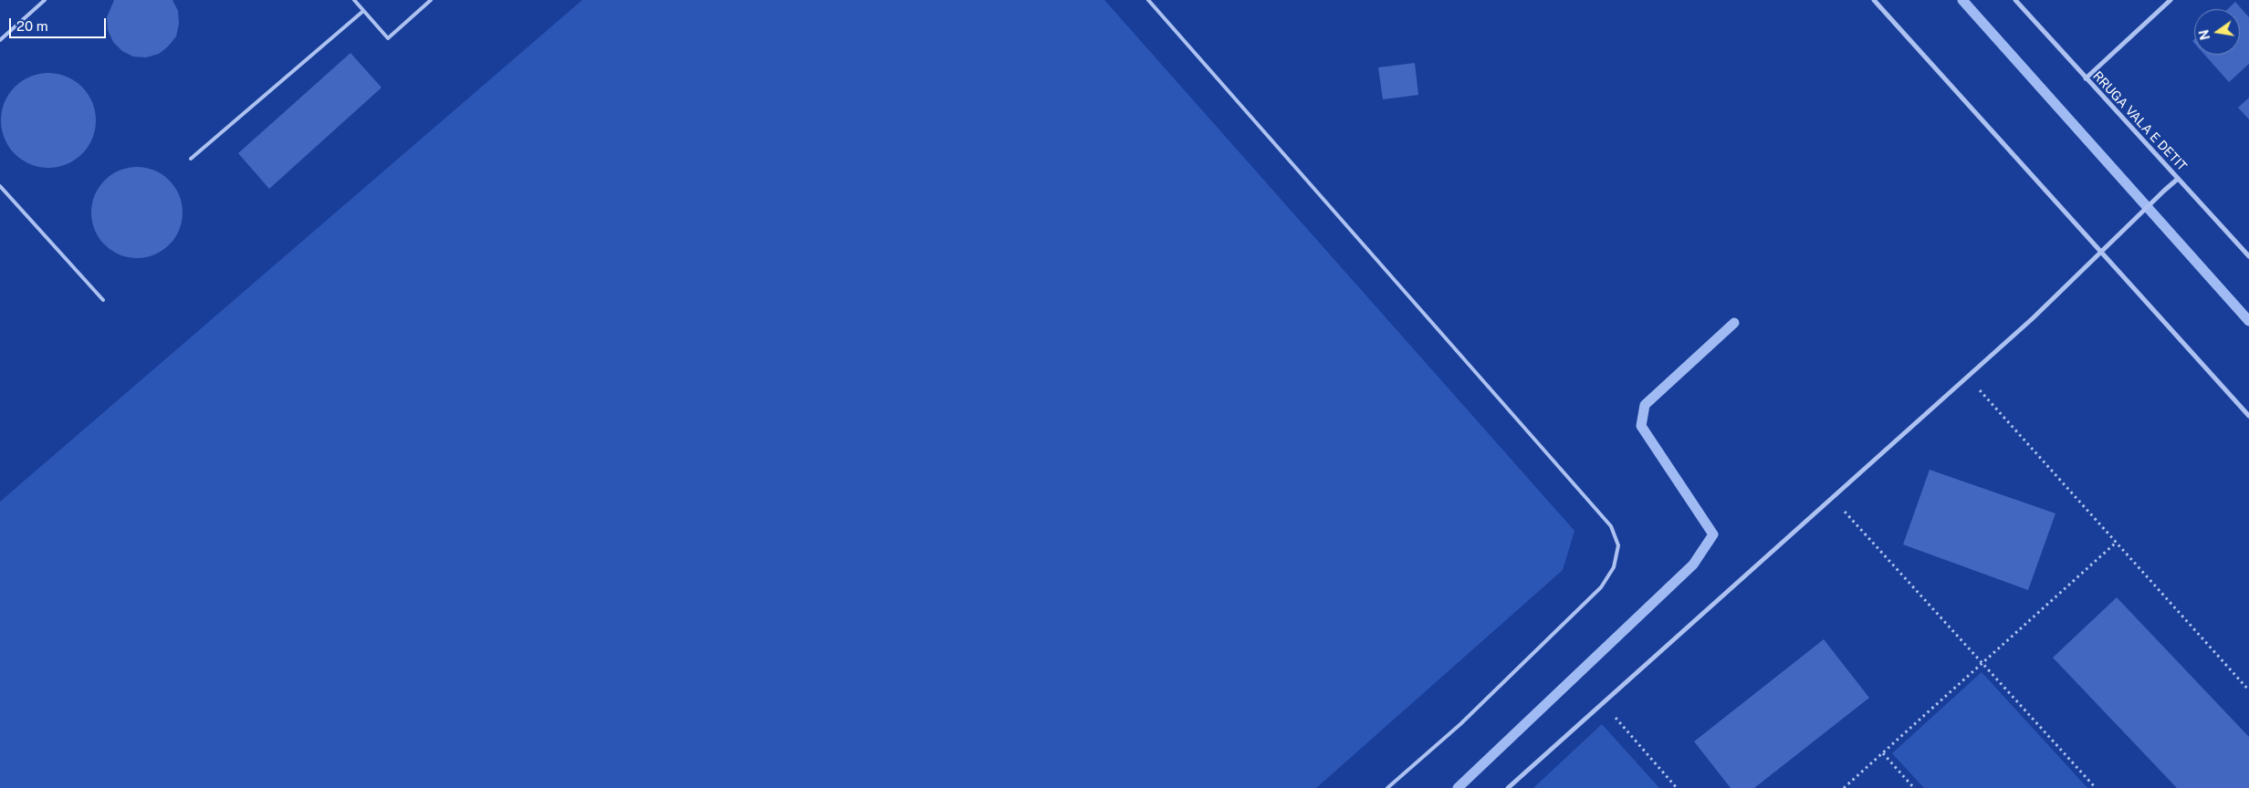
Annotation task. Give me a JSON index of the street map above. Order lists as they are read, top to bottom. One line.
{"streets":{"street":["RRUGA VALA E DETIT"]},"scale_bar":"20 m","north":"left"}
